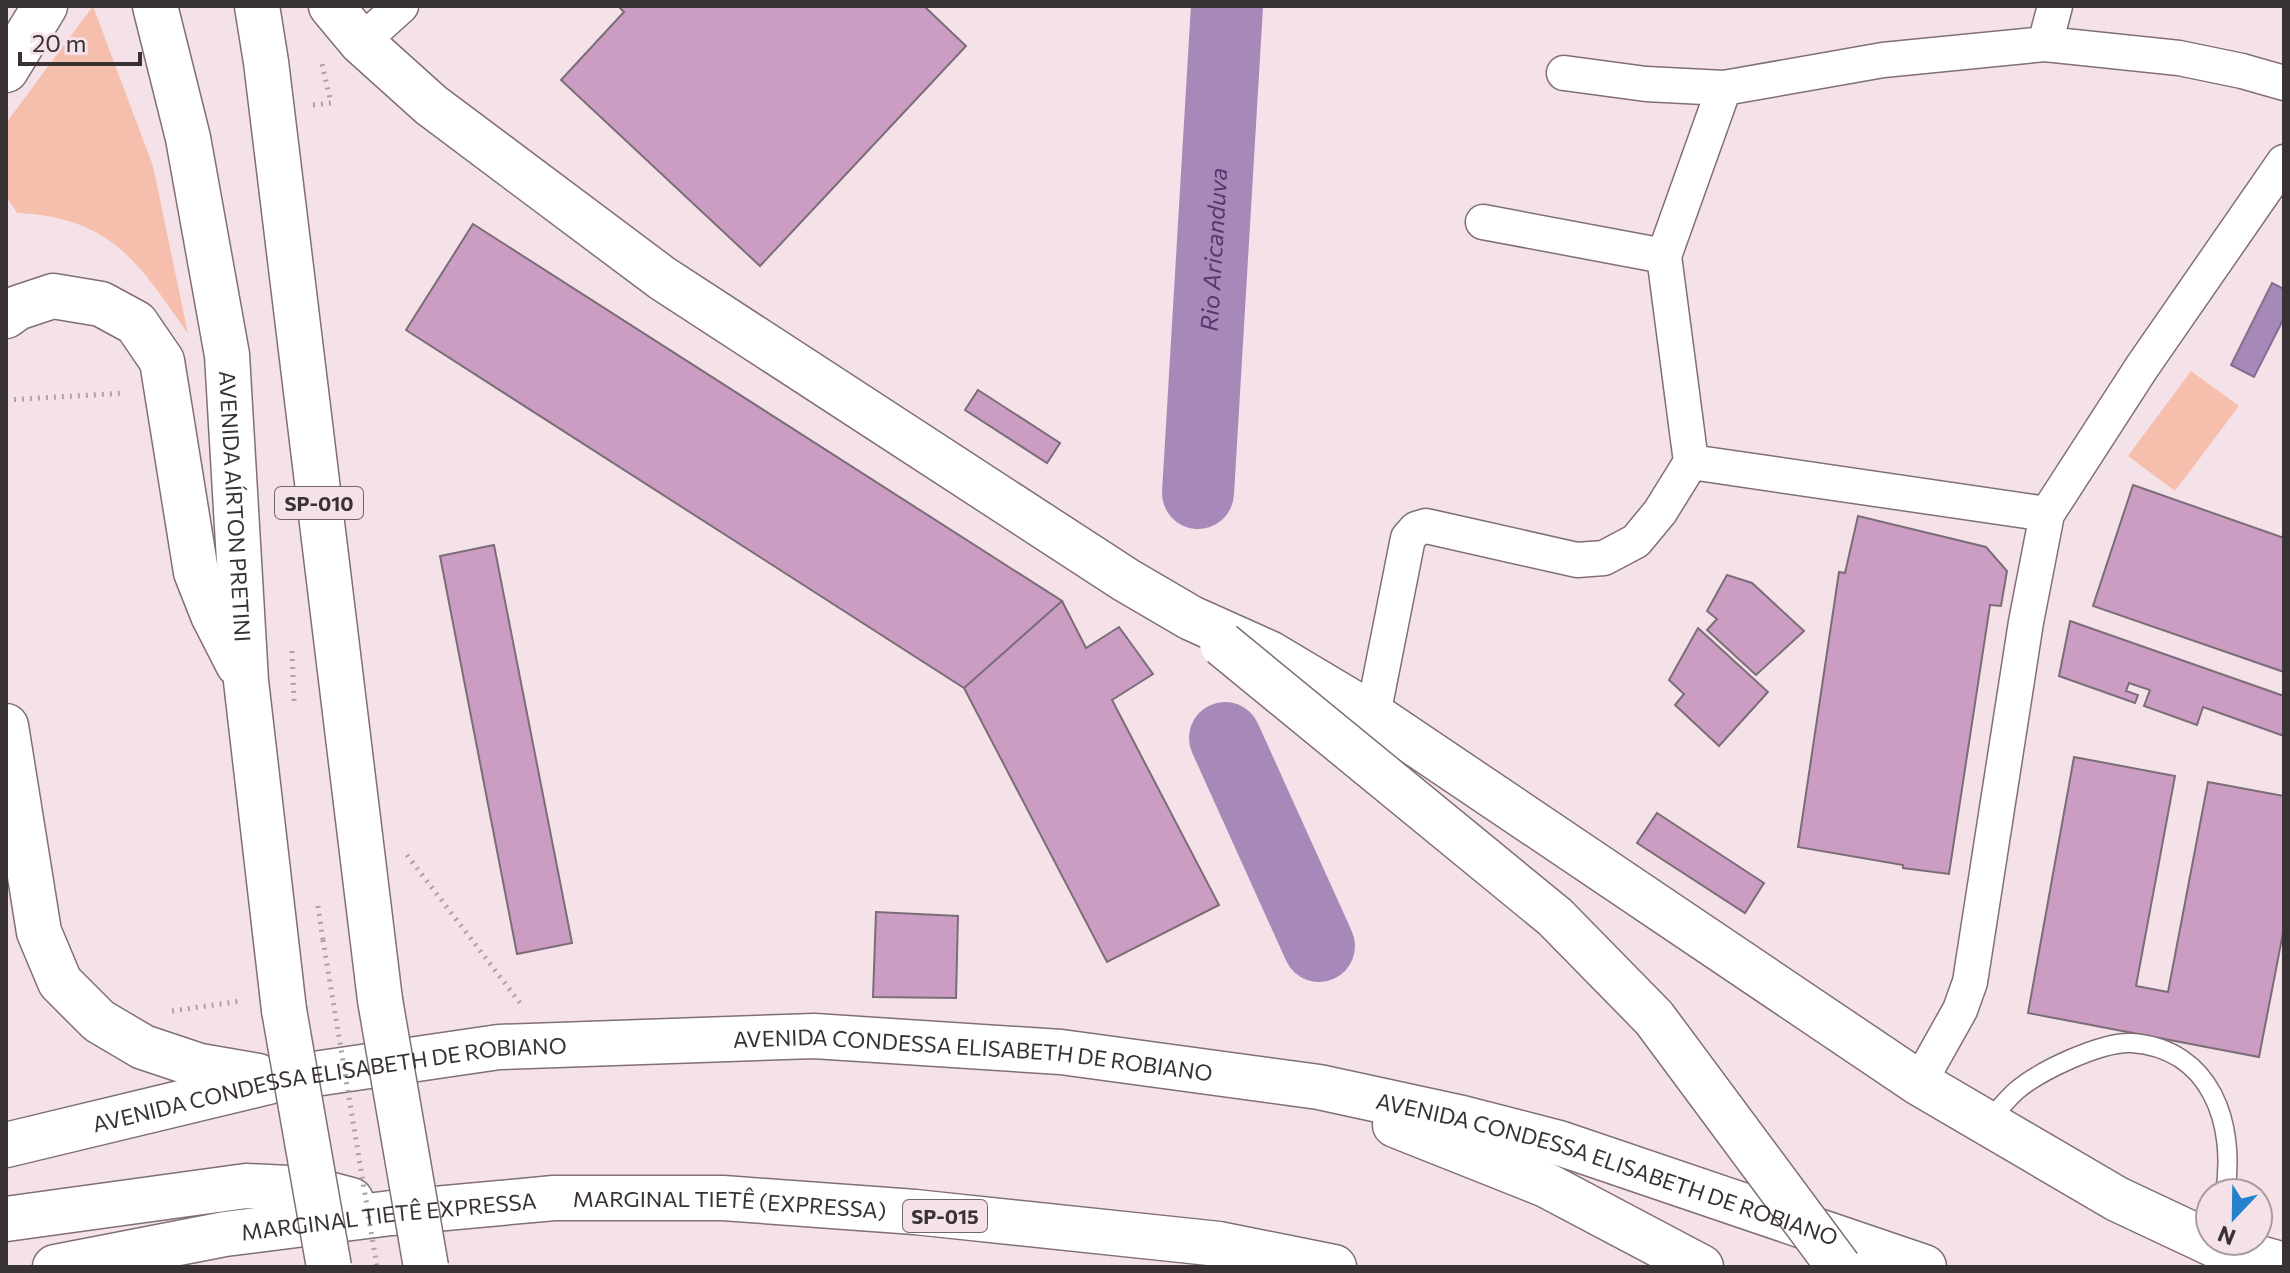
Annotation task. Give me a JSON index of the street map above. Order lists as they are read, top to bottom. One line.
{"streets":{"highway":["SP-010","AVENIDA AÍRTON PRETINI","AVENIDA CONDESSA ELISABETH DE ROBIANO","MARGINAL TIETÊ (EXPRESSA)","MARGINAL TIETÊ EXPRESSA","SP-015"]},"crossings":[["MARGINAL TIETÊ (EXPRESSA)","MARGINAL TIETÊ EXPRESSA"]],"water":["Rio Aricanduva"],"scale_bar":"20 m","north":"bottom"}
